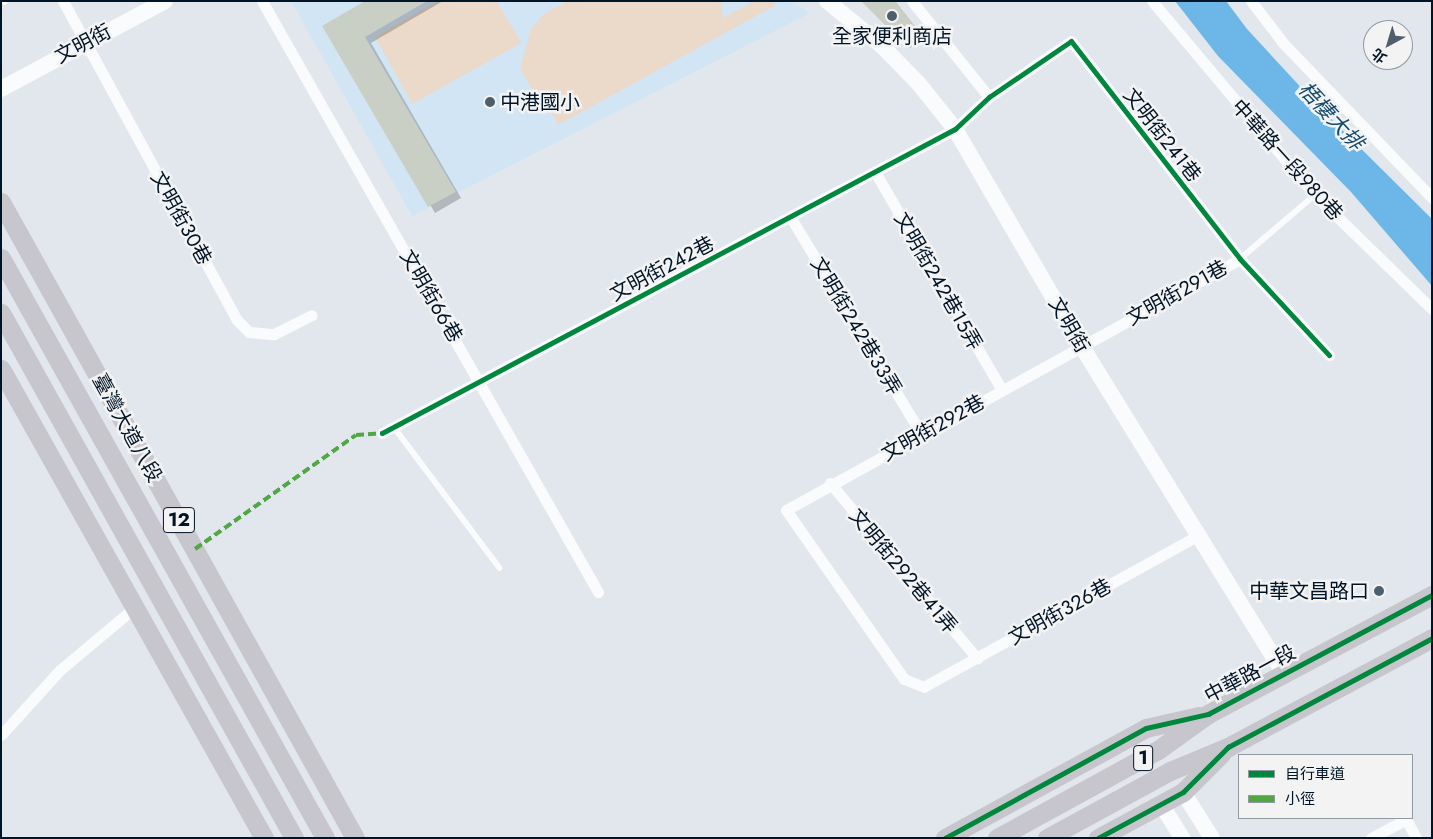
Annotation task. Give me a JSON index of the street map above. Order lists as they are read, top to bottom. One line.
{"streets":{"main road":["臺灣大道八段","12","中華路一段","1"],"street":["文明街","文明街241巷","中華路一段980巷","文明街30巷","文明街242巷","文明街242巷15弄","文明街291巷","文明街66巷","文明街242巷33弄","文明街292巷","文明街292巷41弄","文明街326巷"]},"crossings":[["文明街","文明街241巷"],["文明街","文明街30巷"],["文明街","文明街242巷"],["文明街","文明街291巷"],["文明街","文明街292巷"],["文明街","文明街326巷"],["文明街","中華路一段"],["文明街241巷","文明街242巷"],["文明街241巷","文明街291巷"],["中華路一段980巷","文明街291巷"],["文明街242巷","文明街242巷15弄"],["文明街242巷","文明街66巷"],["文明街242巷","文明街242巷33弄"],["文明街242巷15弄","文明街292巷"],["文明街291巷","文明街292巷"],["文明街242巷33弄","文明街292巷"],["文明街292巷","文明街292巷41弄"],["文明街292巷","文明街326巷"],["文明街292巷41弄","文明街326巷"]],"water":["梧棲大排"],"places":["全家便利商店","中港國小","中華文昌路口"],"legend":["自行車道","小徑"],"north":"bottom left"}
